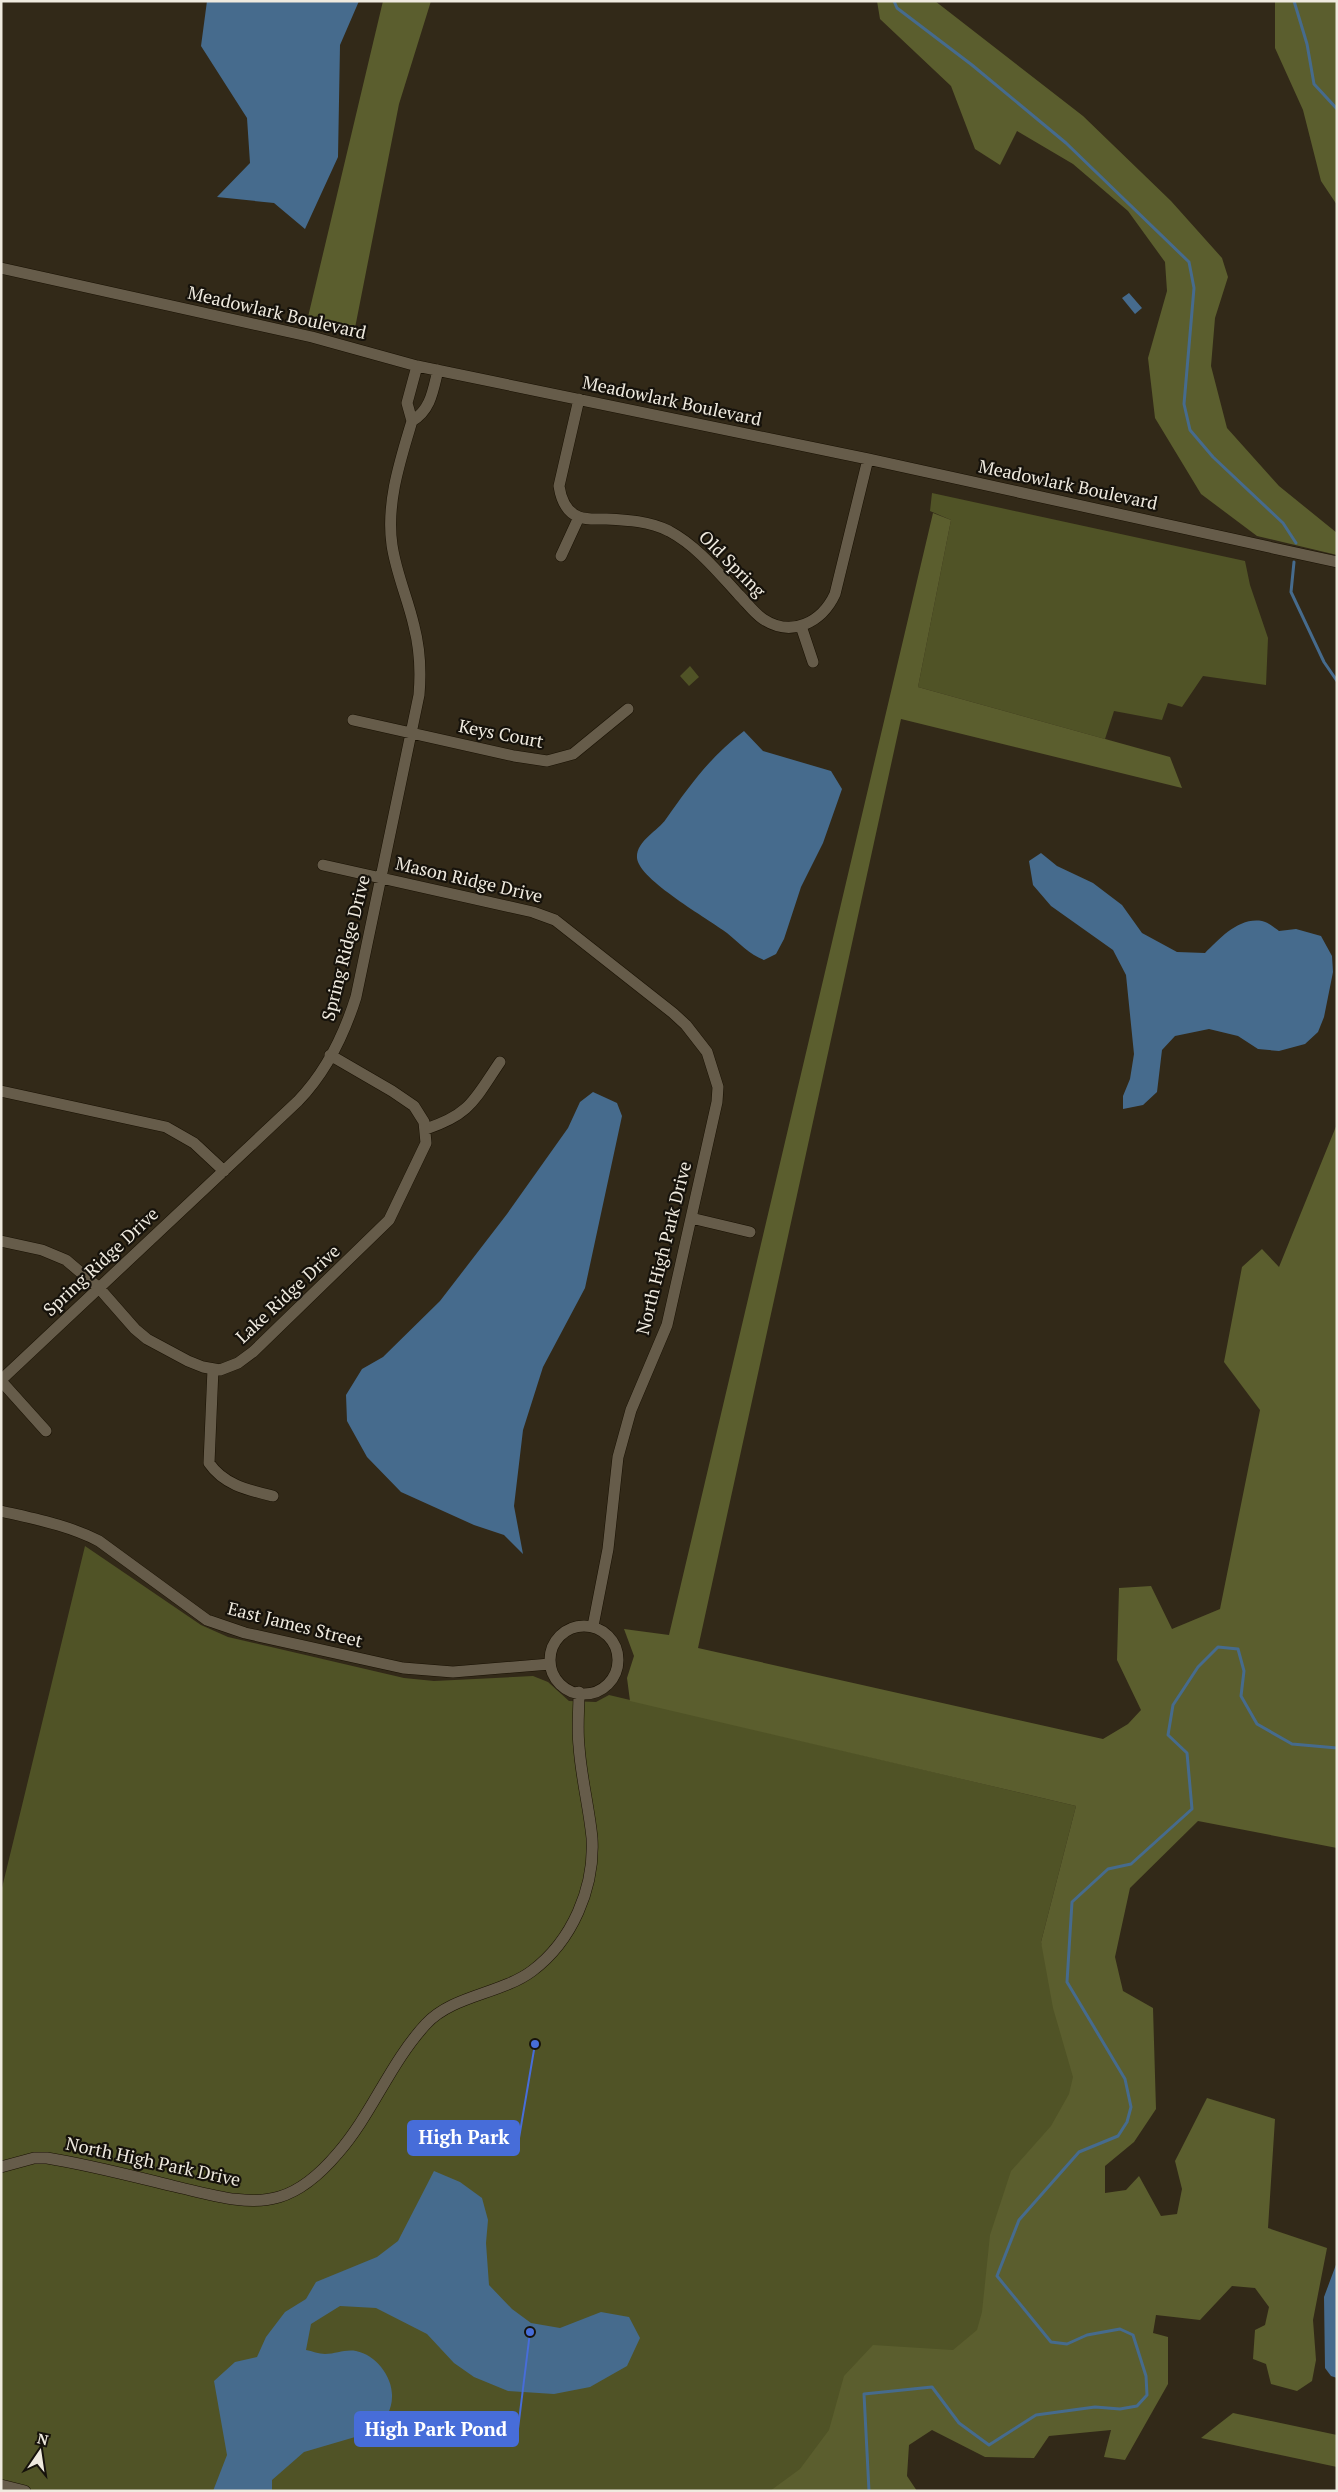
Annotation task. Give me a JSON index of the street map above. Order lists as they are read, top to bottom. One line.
{"streets":{"street":["Meadowlark Boulevard","Old Spring","Keys Court","Mason Ridge Drive","Spring Ridge Drive","North High Park Drive","Lake Ridge Drive","East James Street"]},"crossings":[["Meadowlark Boulevard","Spring Ridge Drive"],["Keys Court","Spring Ridge Drive"],["Mason Ridge Drive","Spring Ridge Drive"],["Mason Ridge Drive","North High Park Drive"],["North High Park Drive","East James Street"]],"places":["High Park","High Park Pond"],"north":"top"}
